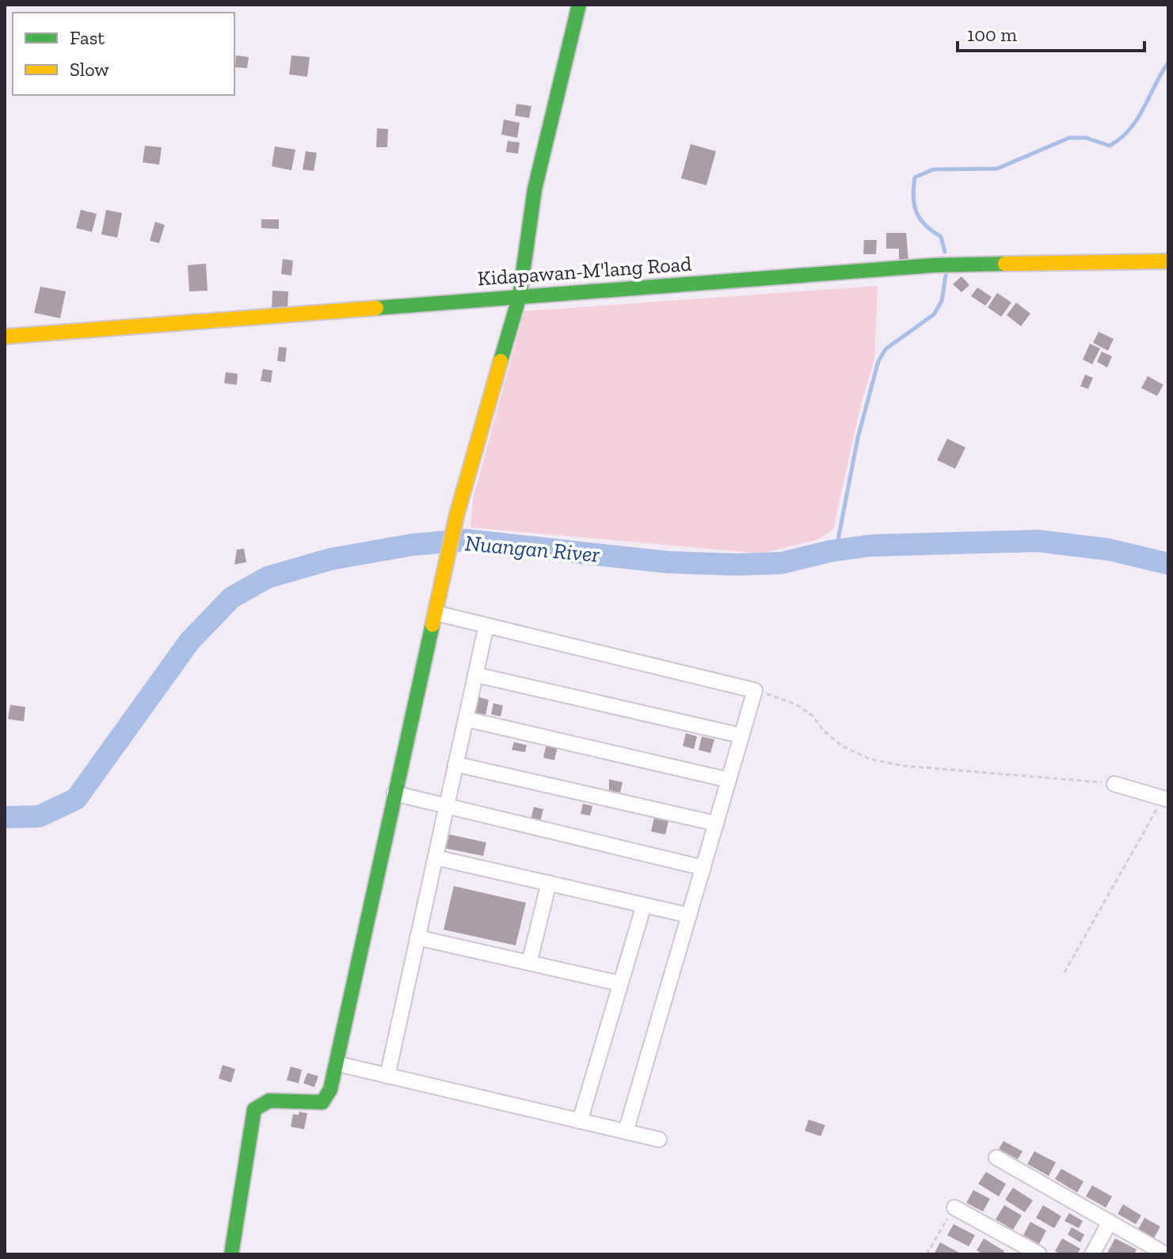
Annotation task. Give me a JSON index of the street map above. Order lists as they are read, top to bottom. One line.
{"streets":{"street":["Kidapawan-M'lang Road"]},"water":["Nuangan River"],"legend":["Fast","Slow"],"scale_bar":"100 m"}
